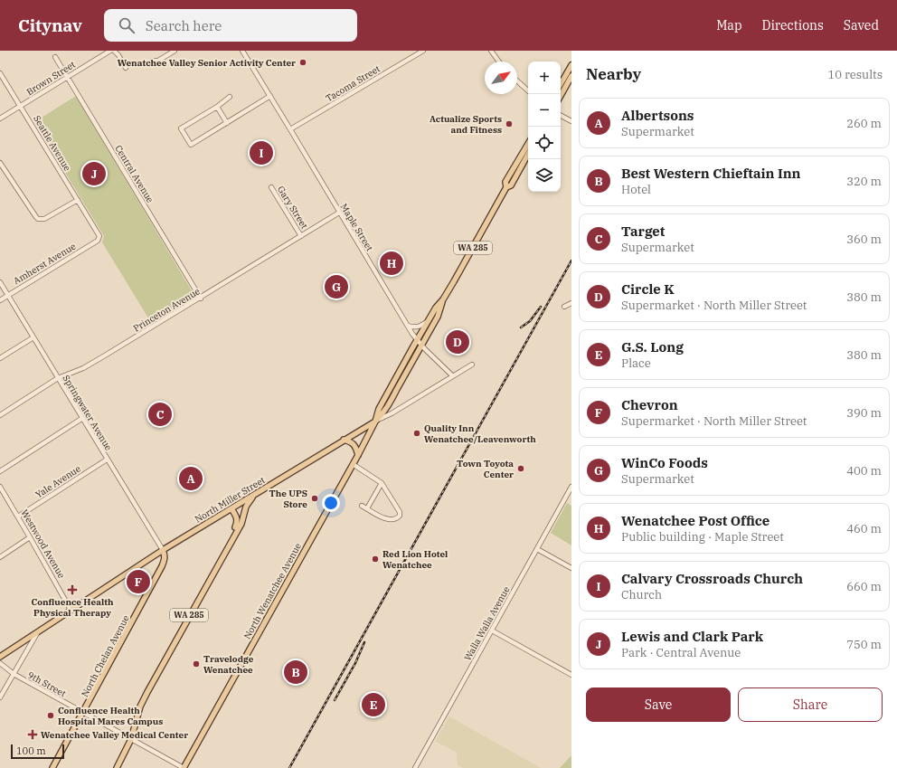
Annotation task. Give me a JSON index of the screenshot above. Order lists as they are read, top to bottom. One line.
{"streets":{"main road":["WA 285","North Miller Street","North Wenatchee Avenue","North Chelan Avenue"],"street":["Brown Street","Tacoma Street","Seattle Avenue","Central Avenue","Gary Street","Maple Street","Amherst Avenue","Princeton Avenue","Springwater Avenue","Yale Avenue","Westwood Avenue","Walla Walla Avenue","9th Street"]},"crossings":[["Brown Street","Seattle Avenue"],["Brown Street","Central Avenue"],["Tacoma Street","Maple Street"],["Seattle Avenue","Amherst Avenue"],["Central Avenue","Princeton Avenue"],["Gary Street","Princeton Avenue"],["Maple Street","Princeton Avenue"],["Maple Street","North Miller Street"],["Maple Street","North Wenatchee Avenue"],["WA 285","North Miller Street"],["WA 285","9th Street"],["Amherst Avenue","Springwater Avenue"],["Princeton Avenue","Springwater Avenue"],["Springwater Avenue","Yale Avenue"],["Springwater Avenue","North Miller Street"],["Springwater Avenue","North Chelan Avenue"],["Yale Avenue","Westwood Avenue"],["North Miller Street","Westwood Avenue"],["North Miller Street","North Wenatchee Avenue"],["North Miller Street","North Chelan Avenue"],["North Wenatchee Avenue","9th Street"],["North Chelan Avenue","9th Street"]],"places":{"other":["Wenatchee Valley Senior Activity Center","Actualize Sports and Fitness","Quality Inn Wenatchee/Leavenworth","Town Toyota Center","The UPS Store","Red Lion Hotel Wenatchee","Travelodge Wenatchee","Confluence Health Hospital Mares Campus"],"health":["Confluence Health Physical Therapy","Wenatchee Valley Medical Center"]},"scale_bar":"100 m","north":"top right","page":{"header":"Citynav","search":"Search here","nav":["Map","Directions","Saved"],"heading":["Nearby","10 results"],"map_buttons":["+","−"],"list":[{"mark":"A","name":"Albertsons","note":"Supermarket","value":"260 m"},{"mark":"B","name":"Best Western Chieftain Inn","note":"Hotel","value":"320 m"},{"mark":"C","name":"Target","note":"Supermarket","value":"360 m"},{"mark":"D","name":"Circle K","note":"Supermarket · North Miller Street","value":"380 m"},{"mark":"E","name":"G.S. Long","note":"Place","value":"380 m"},{"mark":"F","name":"Chevron","note":"Supermarket · North Miller Street","value":"390 m"},{"mark":"G","name":"WinCo Foods","note":"Supermarket","value":"400 m"},{"mark":"H","name":"Wenatchee Post Office","note":"Public building · Maple Street","value":"460 m"},{"mark":"I","name":"Calvary Crossroads Church","note":"Church","value":"660 m"},{"mark":"J","name":"Lewis and Clark Park","note":"Park · Central Avenue","value":"750 m"}],"pins":["I","J","H","G","D","C","A","F","B","E"],"buttons":["Save","Share"],"scale":"100 m"}}
